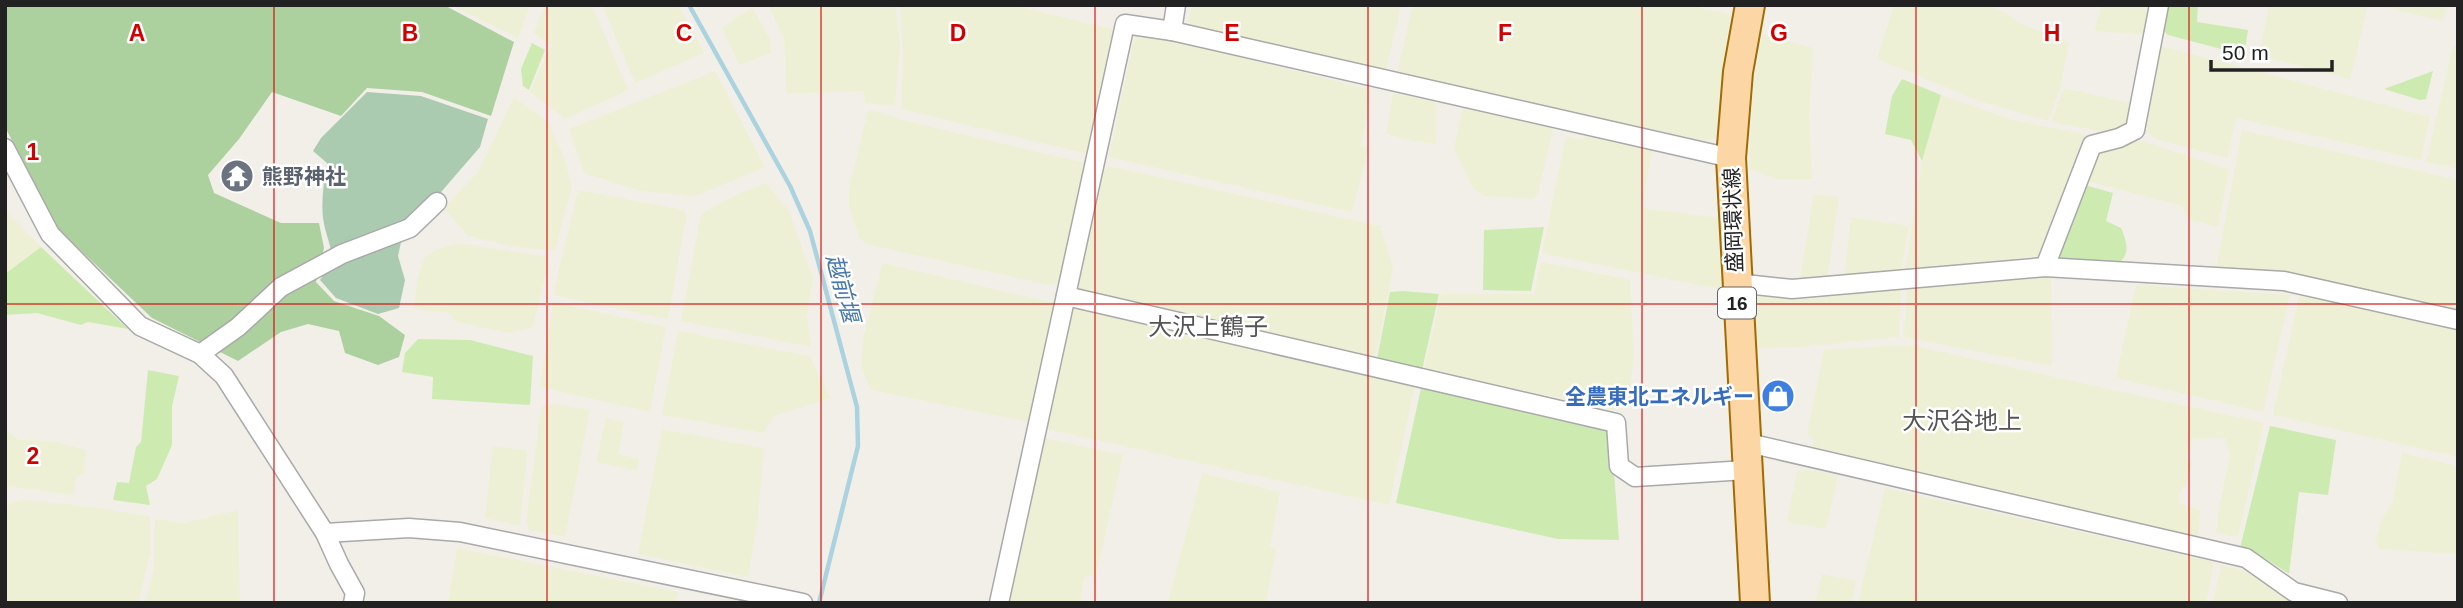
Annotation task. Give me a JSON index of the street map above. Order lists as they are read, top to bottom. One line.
{"streets":{"main road":["盛岡環状線","16"]},"districts":["大沢上鶴子","大沢谷地上"],"water":["越前堰"],"places":{"temple":["熊野神社"],"shop":["全農東北エネルギー"]},"scale_bar":"50 m","grid":{"columns":["A","B","C","D","E","F","G","H"],"rows":["1","2"]}}
